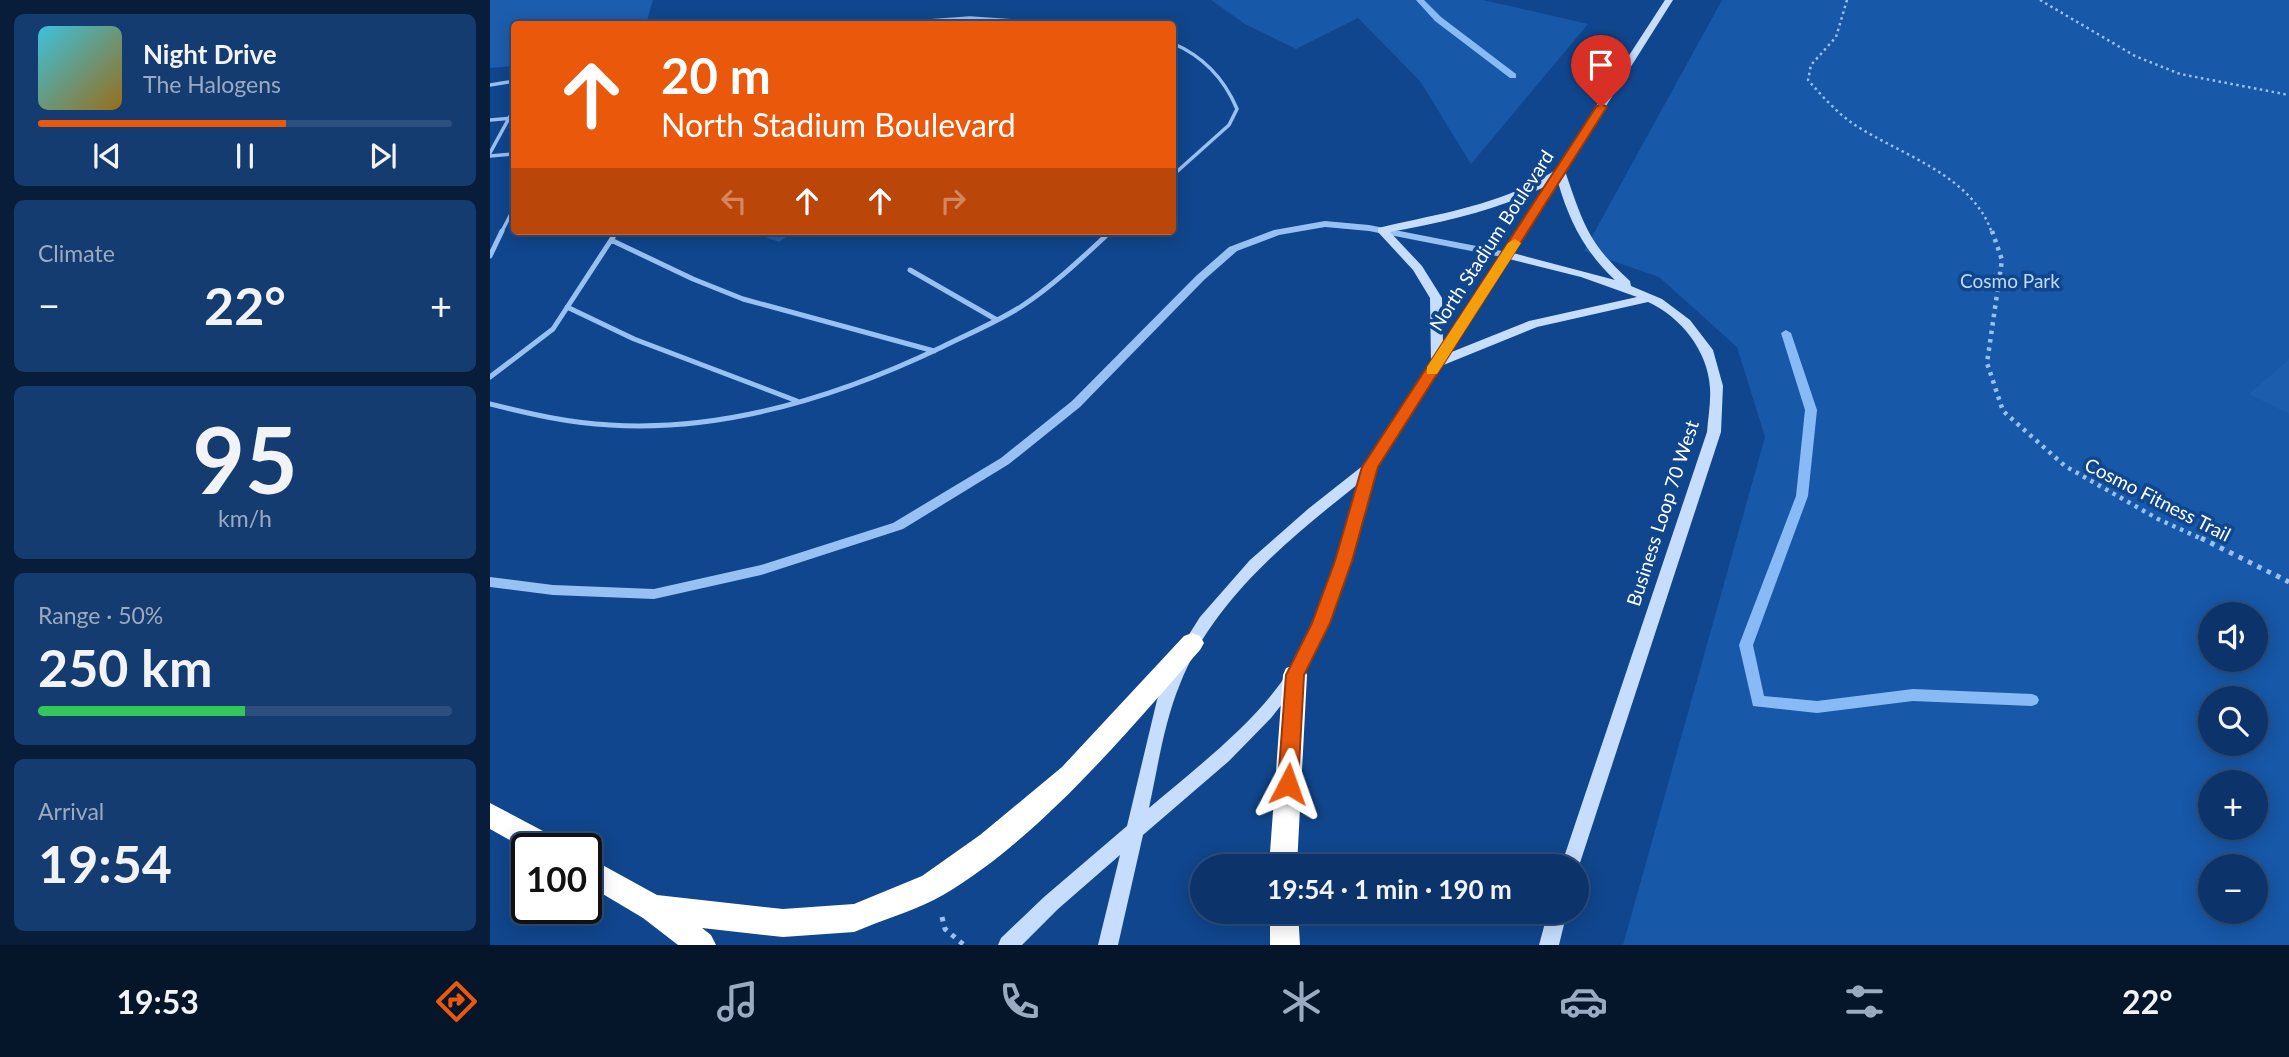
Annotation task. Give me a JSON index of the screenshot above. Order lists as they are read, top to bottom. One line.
{"streets":{"main road":["North Stadium Boulevard","Business Loop 70 West"],"path":["Cosmo Fitness Trail"]},"crossings":[["North Stadium Boulevard","Business Loop 70 West"]],"parks":["Cosmo Park"],"page":{"turn":["20 m","North Stadium Boulevard"],"song":["Night Drive","The Halogens"],"tile":["Climate",["95","km/h"],["Range · 50%","250 km"],["Arrival","19:54"]],"heat":["−","22°","+"],"map_buttons":["+","−"],"limit":"100","trip":"19:54 · 1 min · 190 m","tabs":["19:53","22°"]}}
